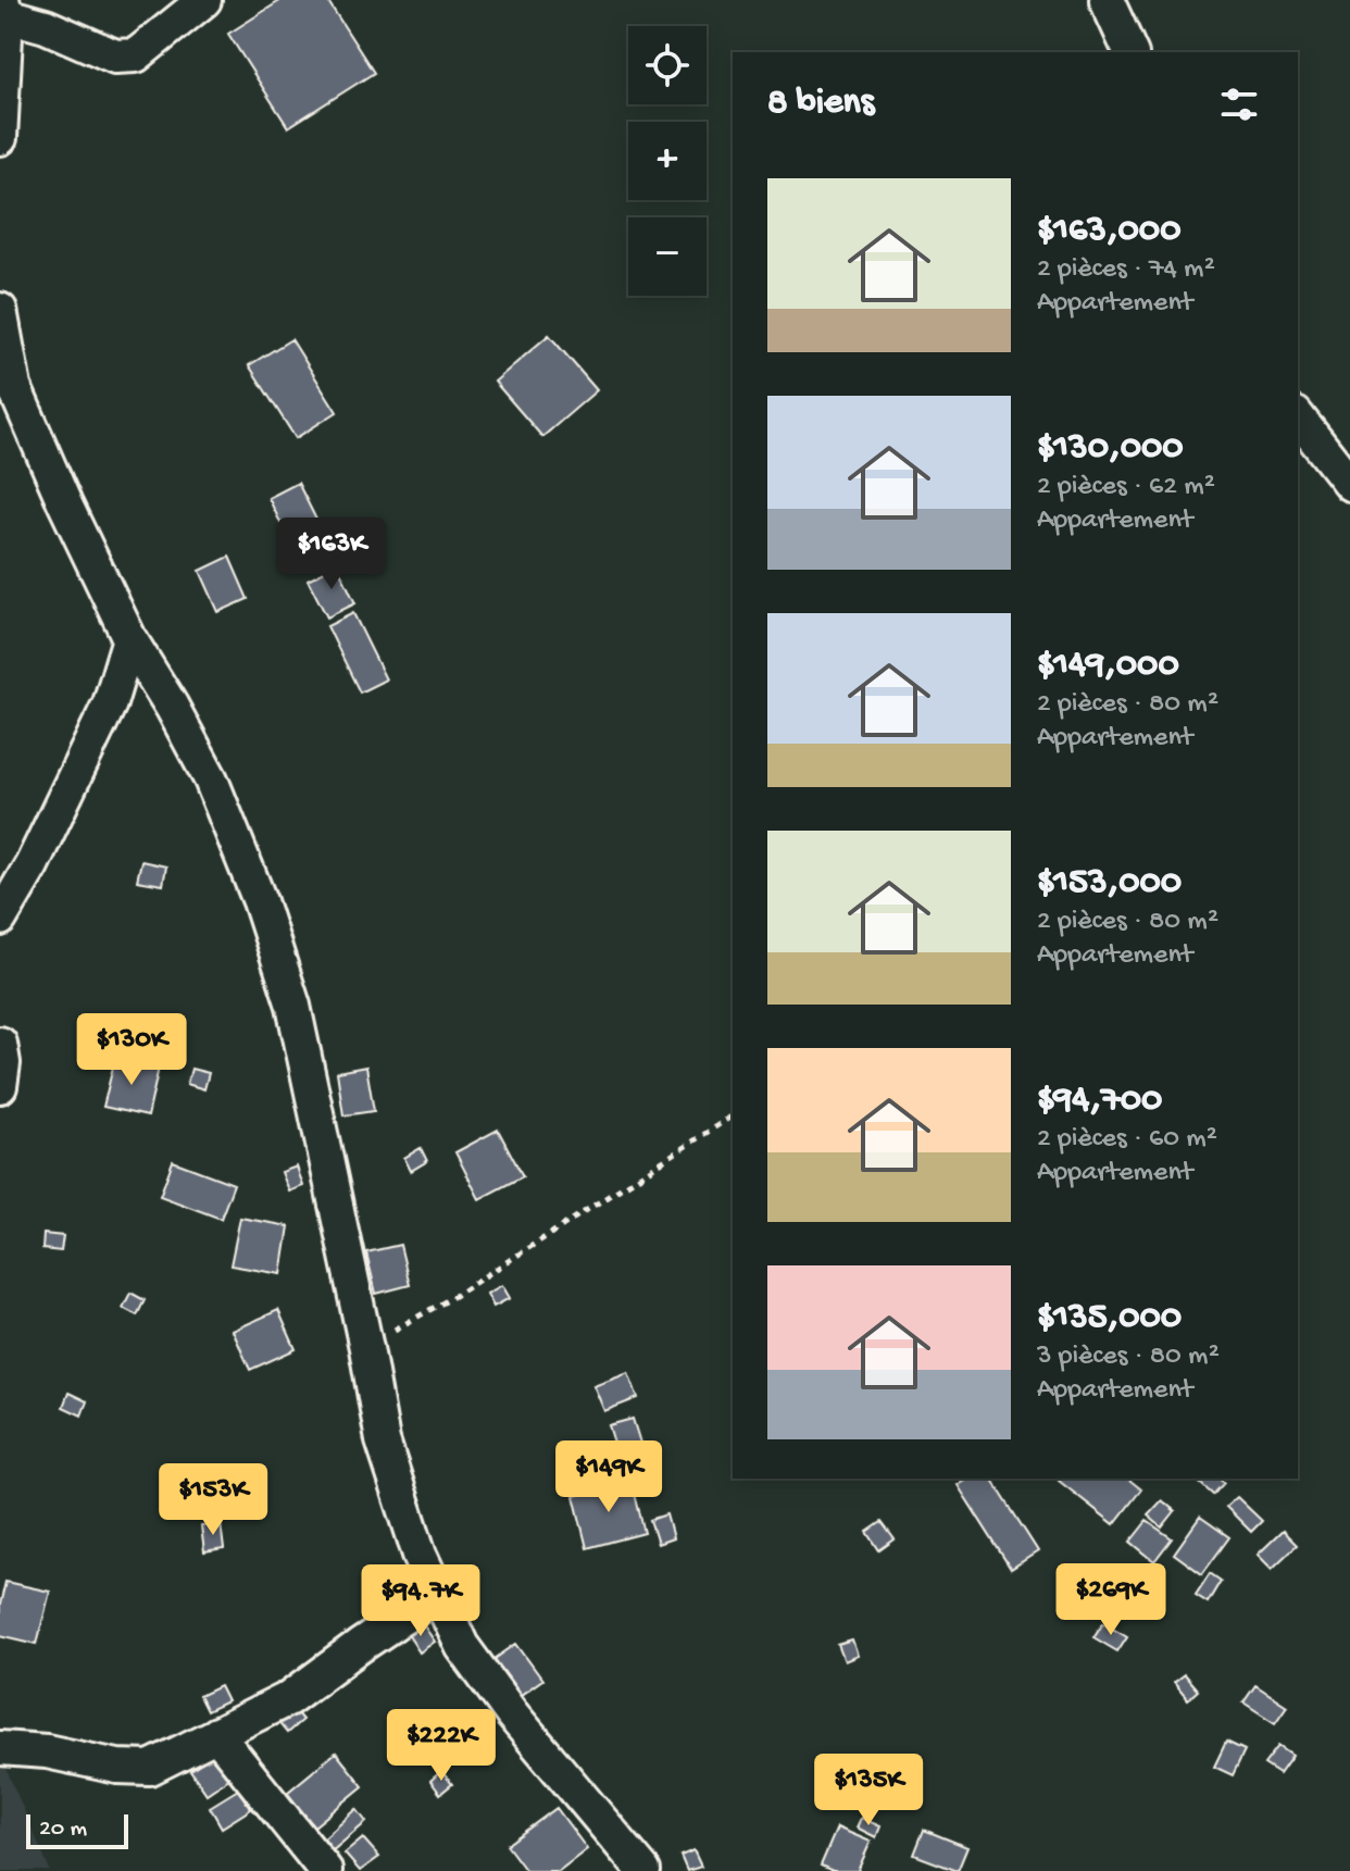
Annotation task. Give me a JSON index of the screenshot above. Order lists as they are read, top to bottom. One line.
{"scale_bar":"20 m","page":{"map_buttons":["+","−"],"heading":"8 biens","list":[{"name":"$163,000","note":"2 pièces · 74 m² · Appartement"},{"name":"$130,000","note":"2 pièces · 62 m² · Appartement"},{"name":"$149,000","note":"2 pièces · 80 m² · Appartement"},{"name":"$153,000","note":"2 pièces · 80 m² · Appartement"},{"name":"$94,700","note":"2 pièces · 60 m² · Appartement"},{"name":"$135,000","note":"3 pièces · 80 m² · Appartement"}],"price":["$163K","$130K","$149K","$153K","$269K","$94.7K","$222K","$135K"],"scale":"20 m"}}
